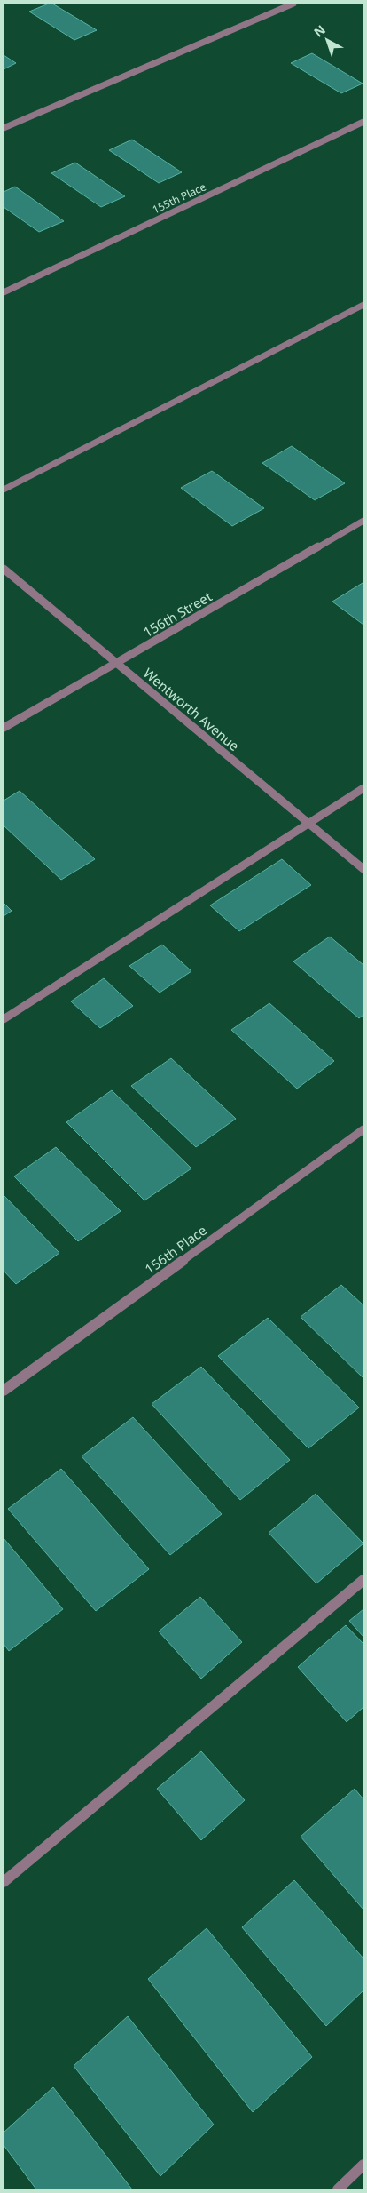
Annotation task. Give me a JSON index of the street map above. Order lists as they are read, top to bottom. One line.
{"streets":{"street":["155th Place","156th Street","Wentworth Avenue","156th Place"]},"crossings":[["156th Street","Wentworth Avenue"]],"north":"top left"}
